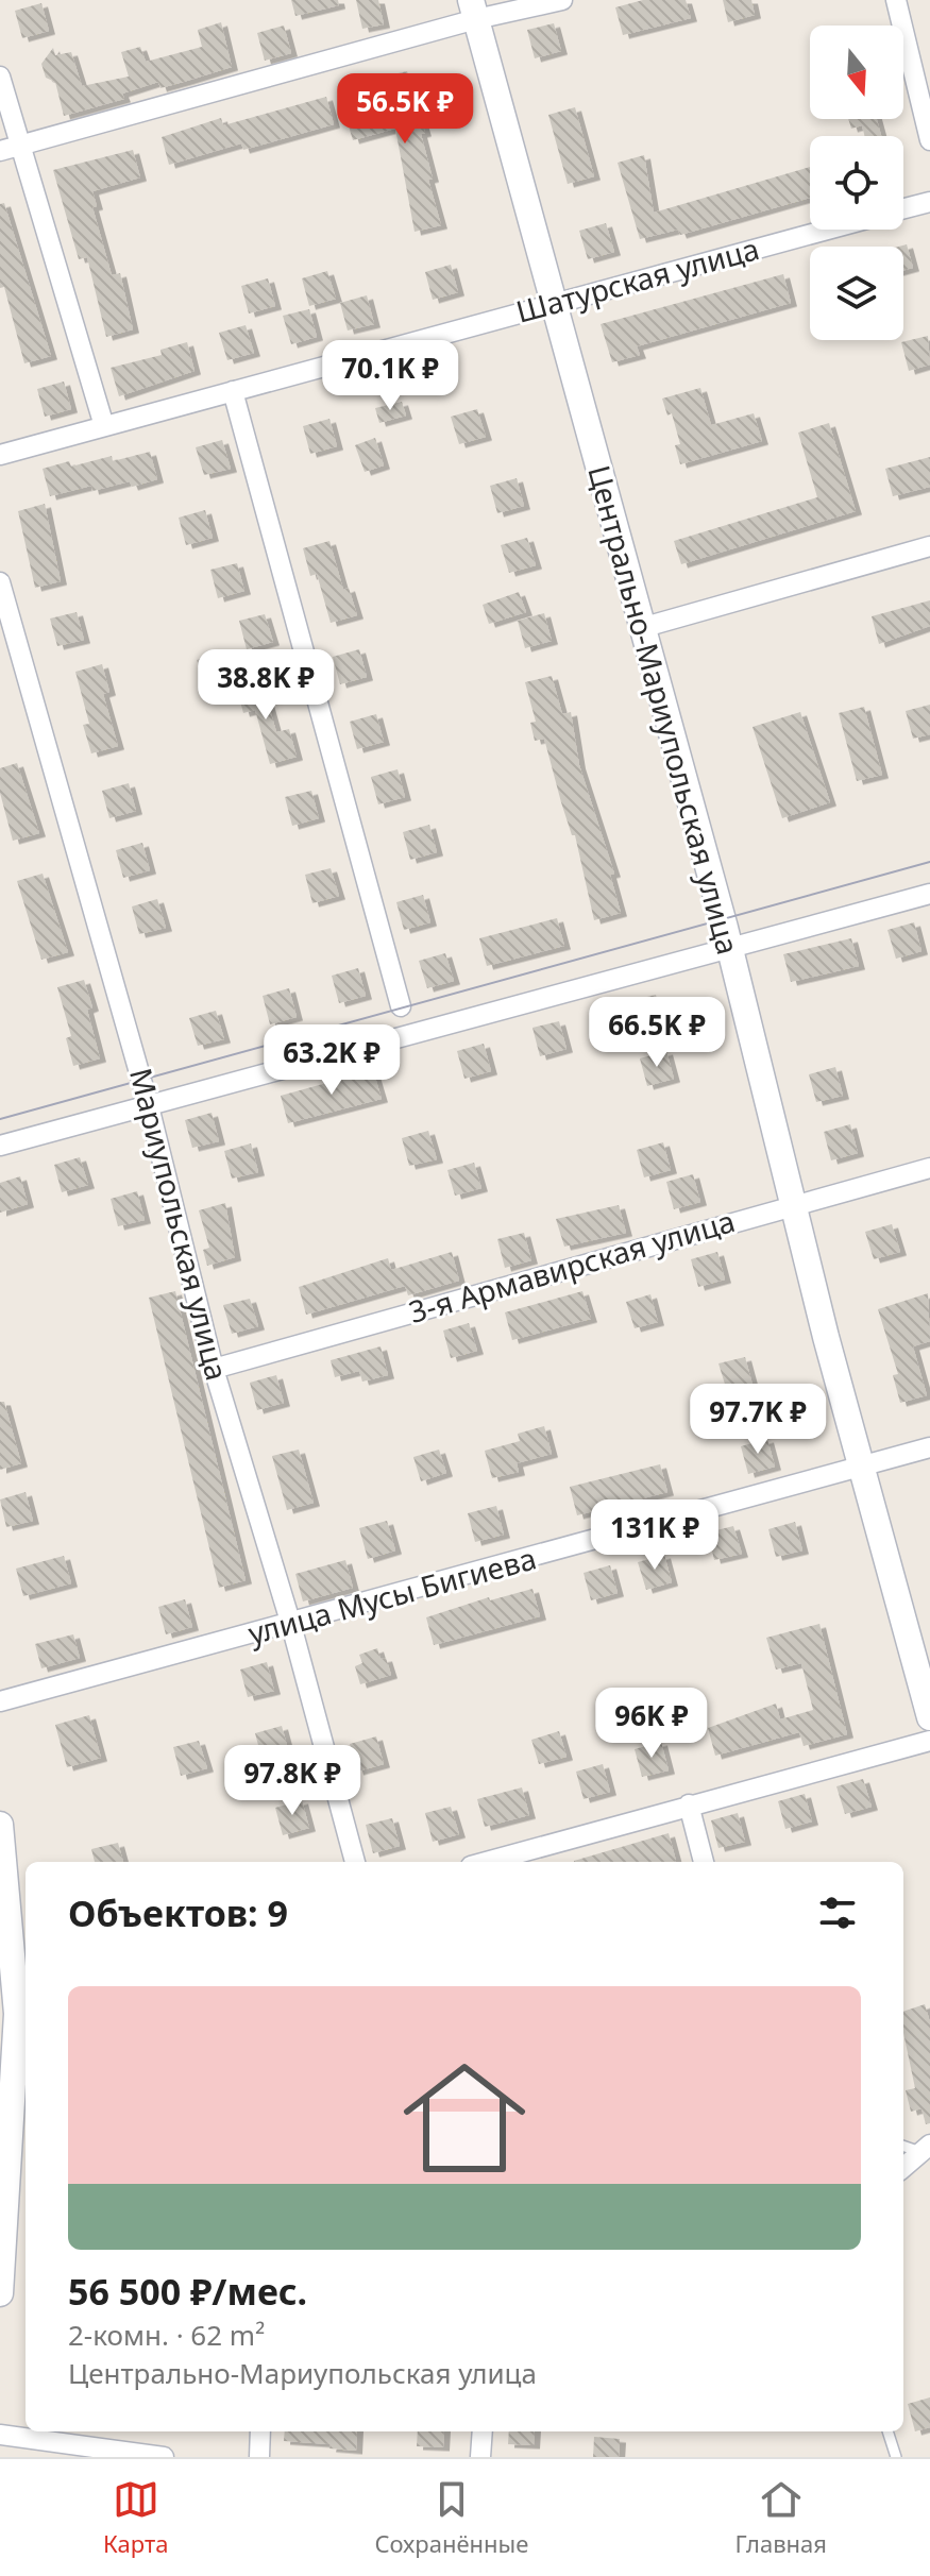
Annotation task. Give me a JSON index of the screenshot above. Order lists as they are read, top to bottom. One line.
{"streets":{"street":["Шатурская улица","Центрально-Мариупольская улица","Мариупольская улица","3-я Армавирская улица","улица Мусы Бигиева"]},"crossings":[["Шатурская улица","Центрально-Мариупольская улица"],["Центрально-Мариупольская улица","3-я Армавирская улица"],["Центрально-Мариупольская улица","улица Мусы Бигиева"],["Мариупольская улица","3-я Армавирская улица"],["Мариупольская улица","улица Мусы Бигиева"]],"north":"bottom","page":{"price":["56.5K ₽","70.1K ₽","38.8K ₽","66.5K ₽","63.2K ₽","97.7K ₽","131K ₽","96K ₽","97.8K ₽"],"heading":"Объектов: 9","list":[{"name":"56 500 ₽/мес.","note":"2-комн. · 62 m² · Центрально-Мариупольская улица"}],"tabs":["Карта","Сохранённые","Главная"]}}
